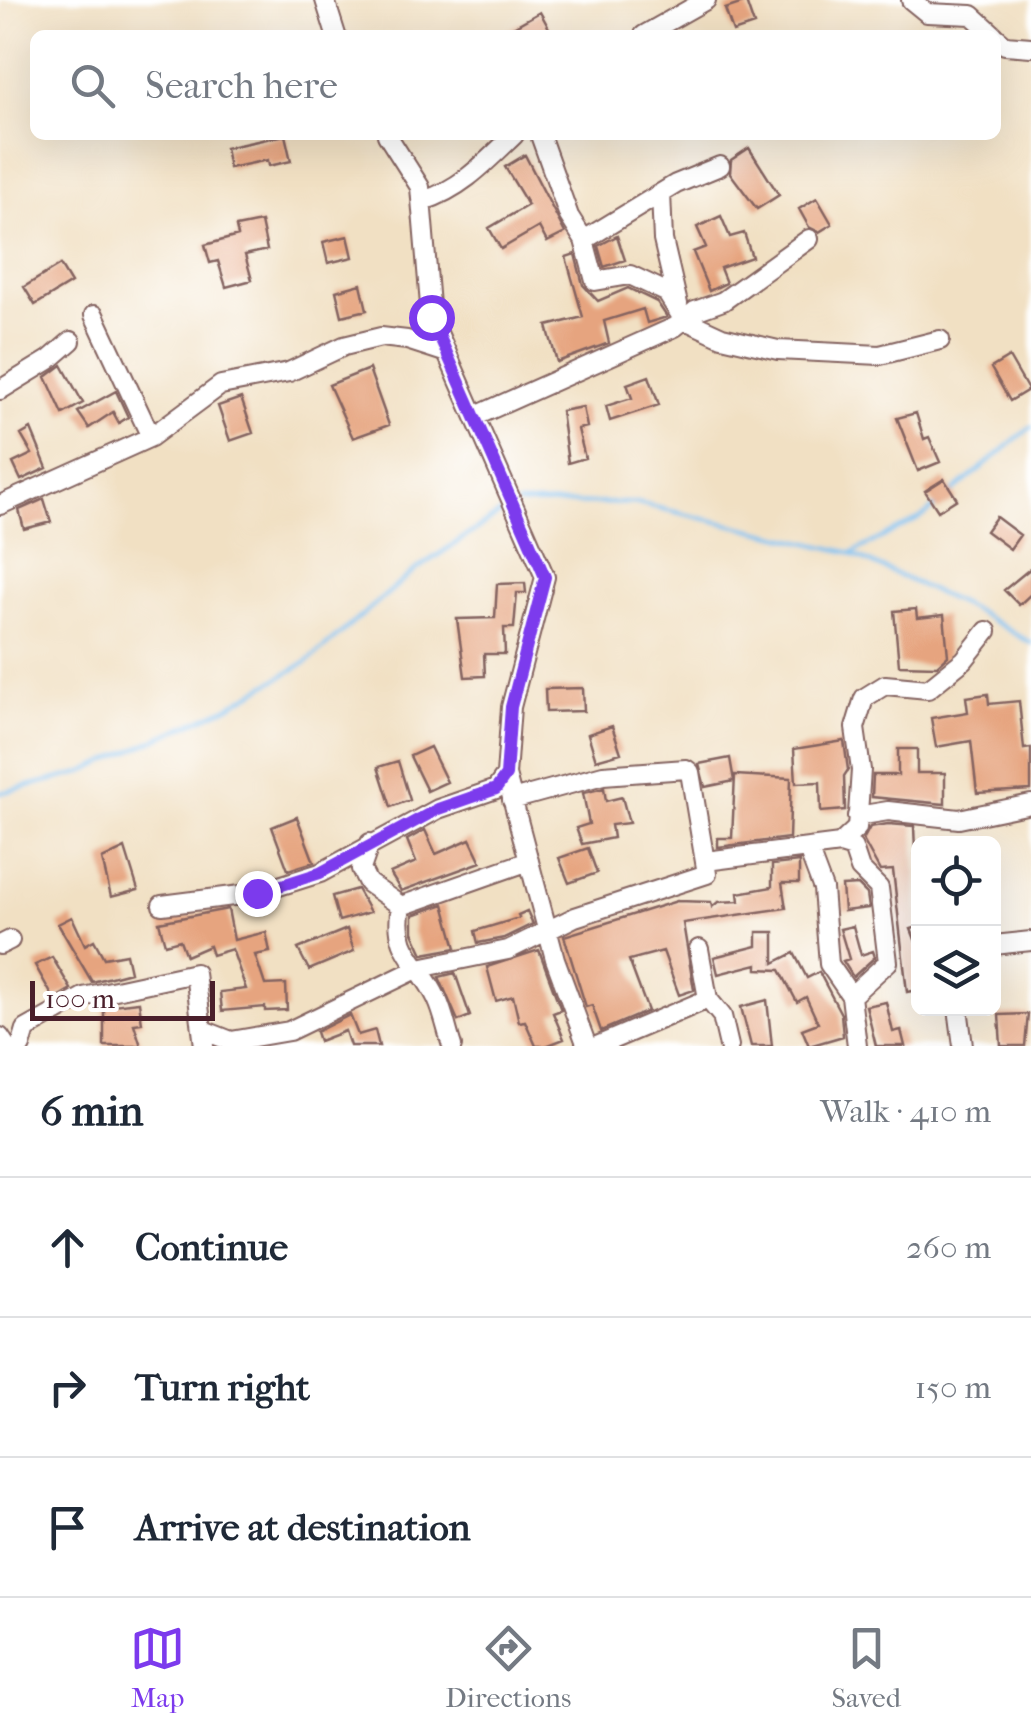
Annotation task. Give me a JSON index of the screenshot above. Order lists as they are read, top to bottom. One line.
{"scale_bar":"100 m","page":{"search":"Search here","scale":"100 m","heading":["6 min","Walk · 410 m"],"list":[["Continue","260 m"],["Turn right","150 m"],"Arrive at destination"],"nav":["Map","Directions","Saved"]}}
